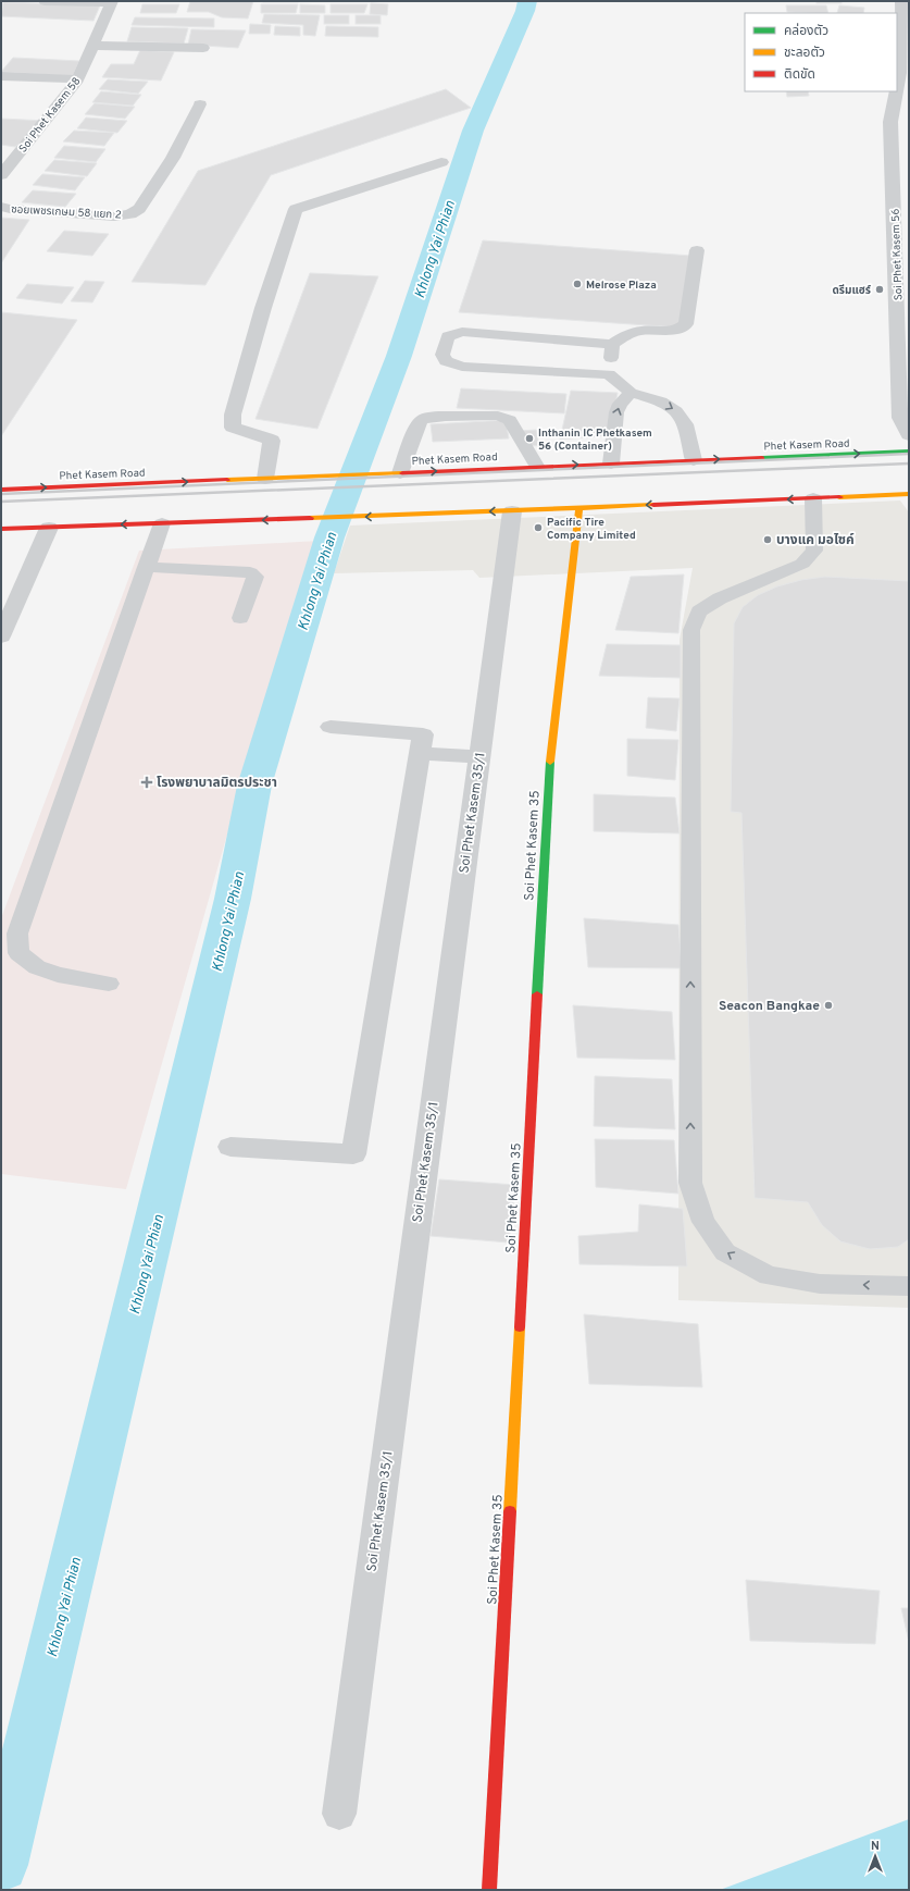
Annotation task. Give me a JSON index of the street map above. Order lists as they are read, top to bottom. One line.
{"streets":{"main road":["Phet Kasem Road","Soi Phet Kasem 35"],"street":["Soi Phet Kasem 58","ซอยเพชรเกษม 58 แยก 2","Soi Phet Kasem 56","Soi Phet Kasem 35/1"]},"water":["Khlong Yai Phian"],"places":{"other":["Melrose Plaza","ดรีมแฮร์","Inthanin IC Phetkasem 56 (Container)","Pacific Tire Company Limited","บางแค มอไซค์","Seacon Bangkae"],"health":["โรงพยาบาลมิตรประชา"]},"legend":["คล่องตัว","ชะลอตัว","ติดขัด"],"north":"top"}
